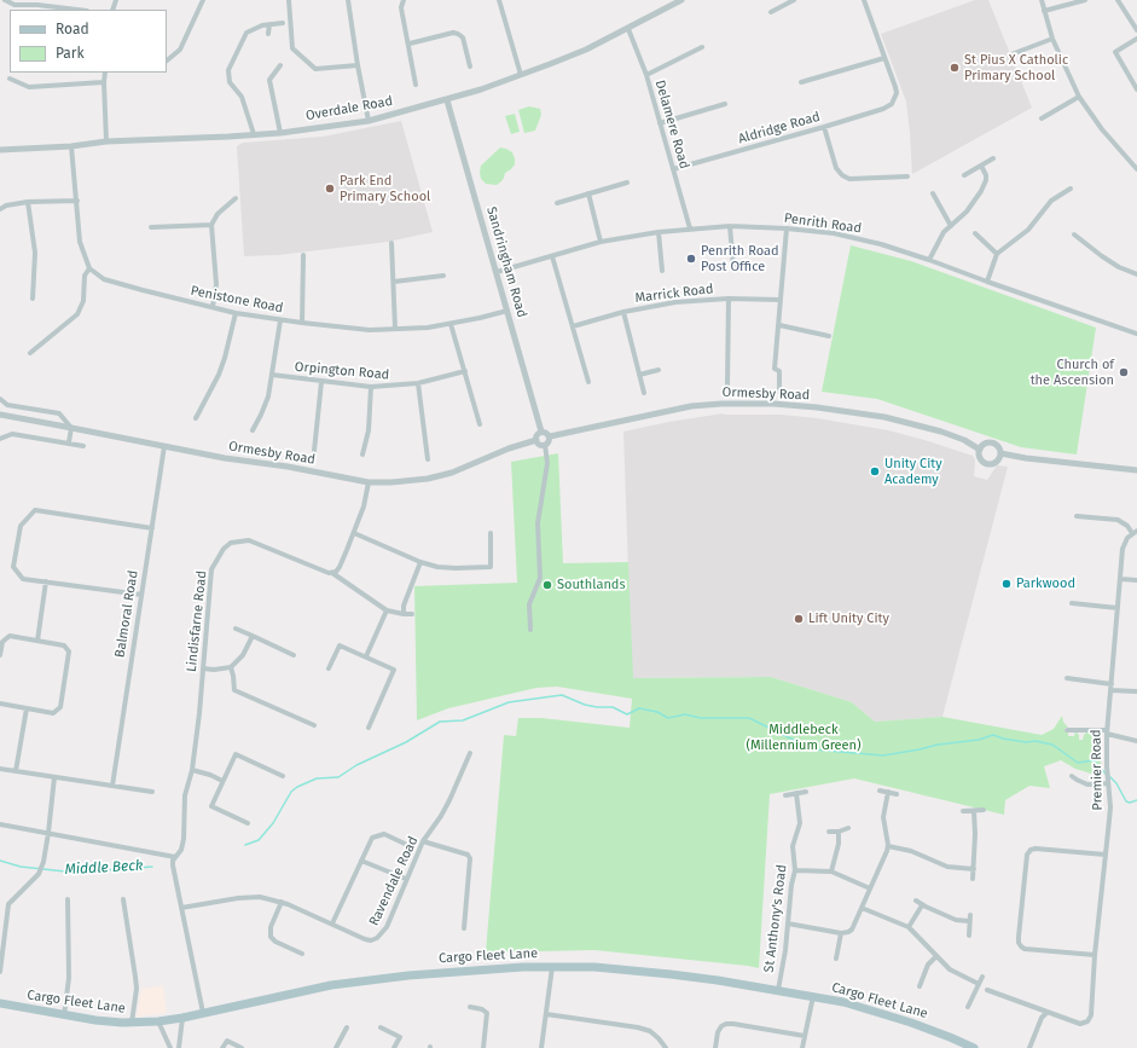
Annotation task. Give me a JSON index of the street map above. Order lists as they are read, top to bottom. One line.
{"streets":{"main road":["Cargo Fleet Lane"],"street":["Overdale Road","Delamere Road","Aldridge Road","Penrith Road","Sandringham Road","Marrick Road","Penistone Road","Orpington Road","Ormesby Road","Balmoral Road","Lindisfarne Road","Premier Road","Ravendale Road","St Anthony's Road"]},"crossings":[["Overdale Road","Delamere Road"],["Overdale Road","Sandringham Road"],["Delamere Road","Aldridge Road"],["Delamere Road","Penrith Road"],["Penrith Road","Sandringham Road"],["Sandringham Road","Penistone Road"],["Sandringham Road","Ormesby Road"],["Ormesby Road","Balmoral Road"],["Lindisfarne Road","Ravendale Road"],["St Anthony's Road","Cargo Fleet Lane"]],"water":["Middle Beck"],"parks":["Middlebeck (Millennium Green)"],"places":["St Pius X Catholic Primary School","Park End Primary School","Penrith Road Post Office","Church of the Ascension","Unity City Academy","Parkwood","Southlands","Lift Unity City"],"legend":["Road","Park"]}
